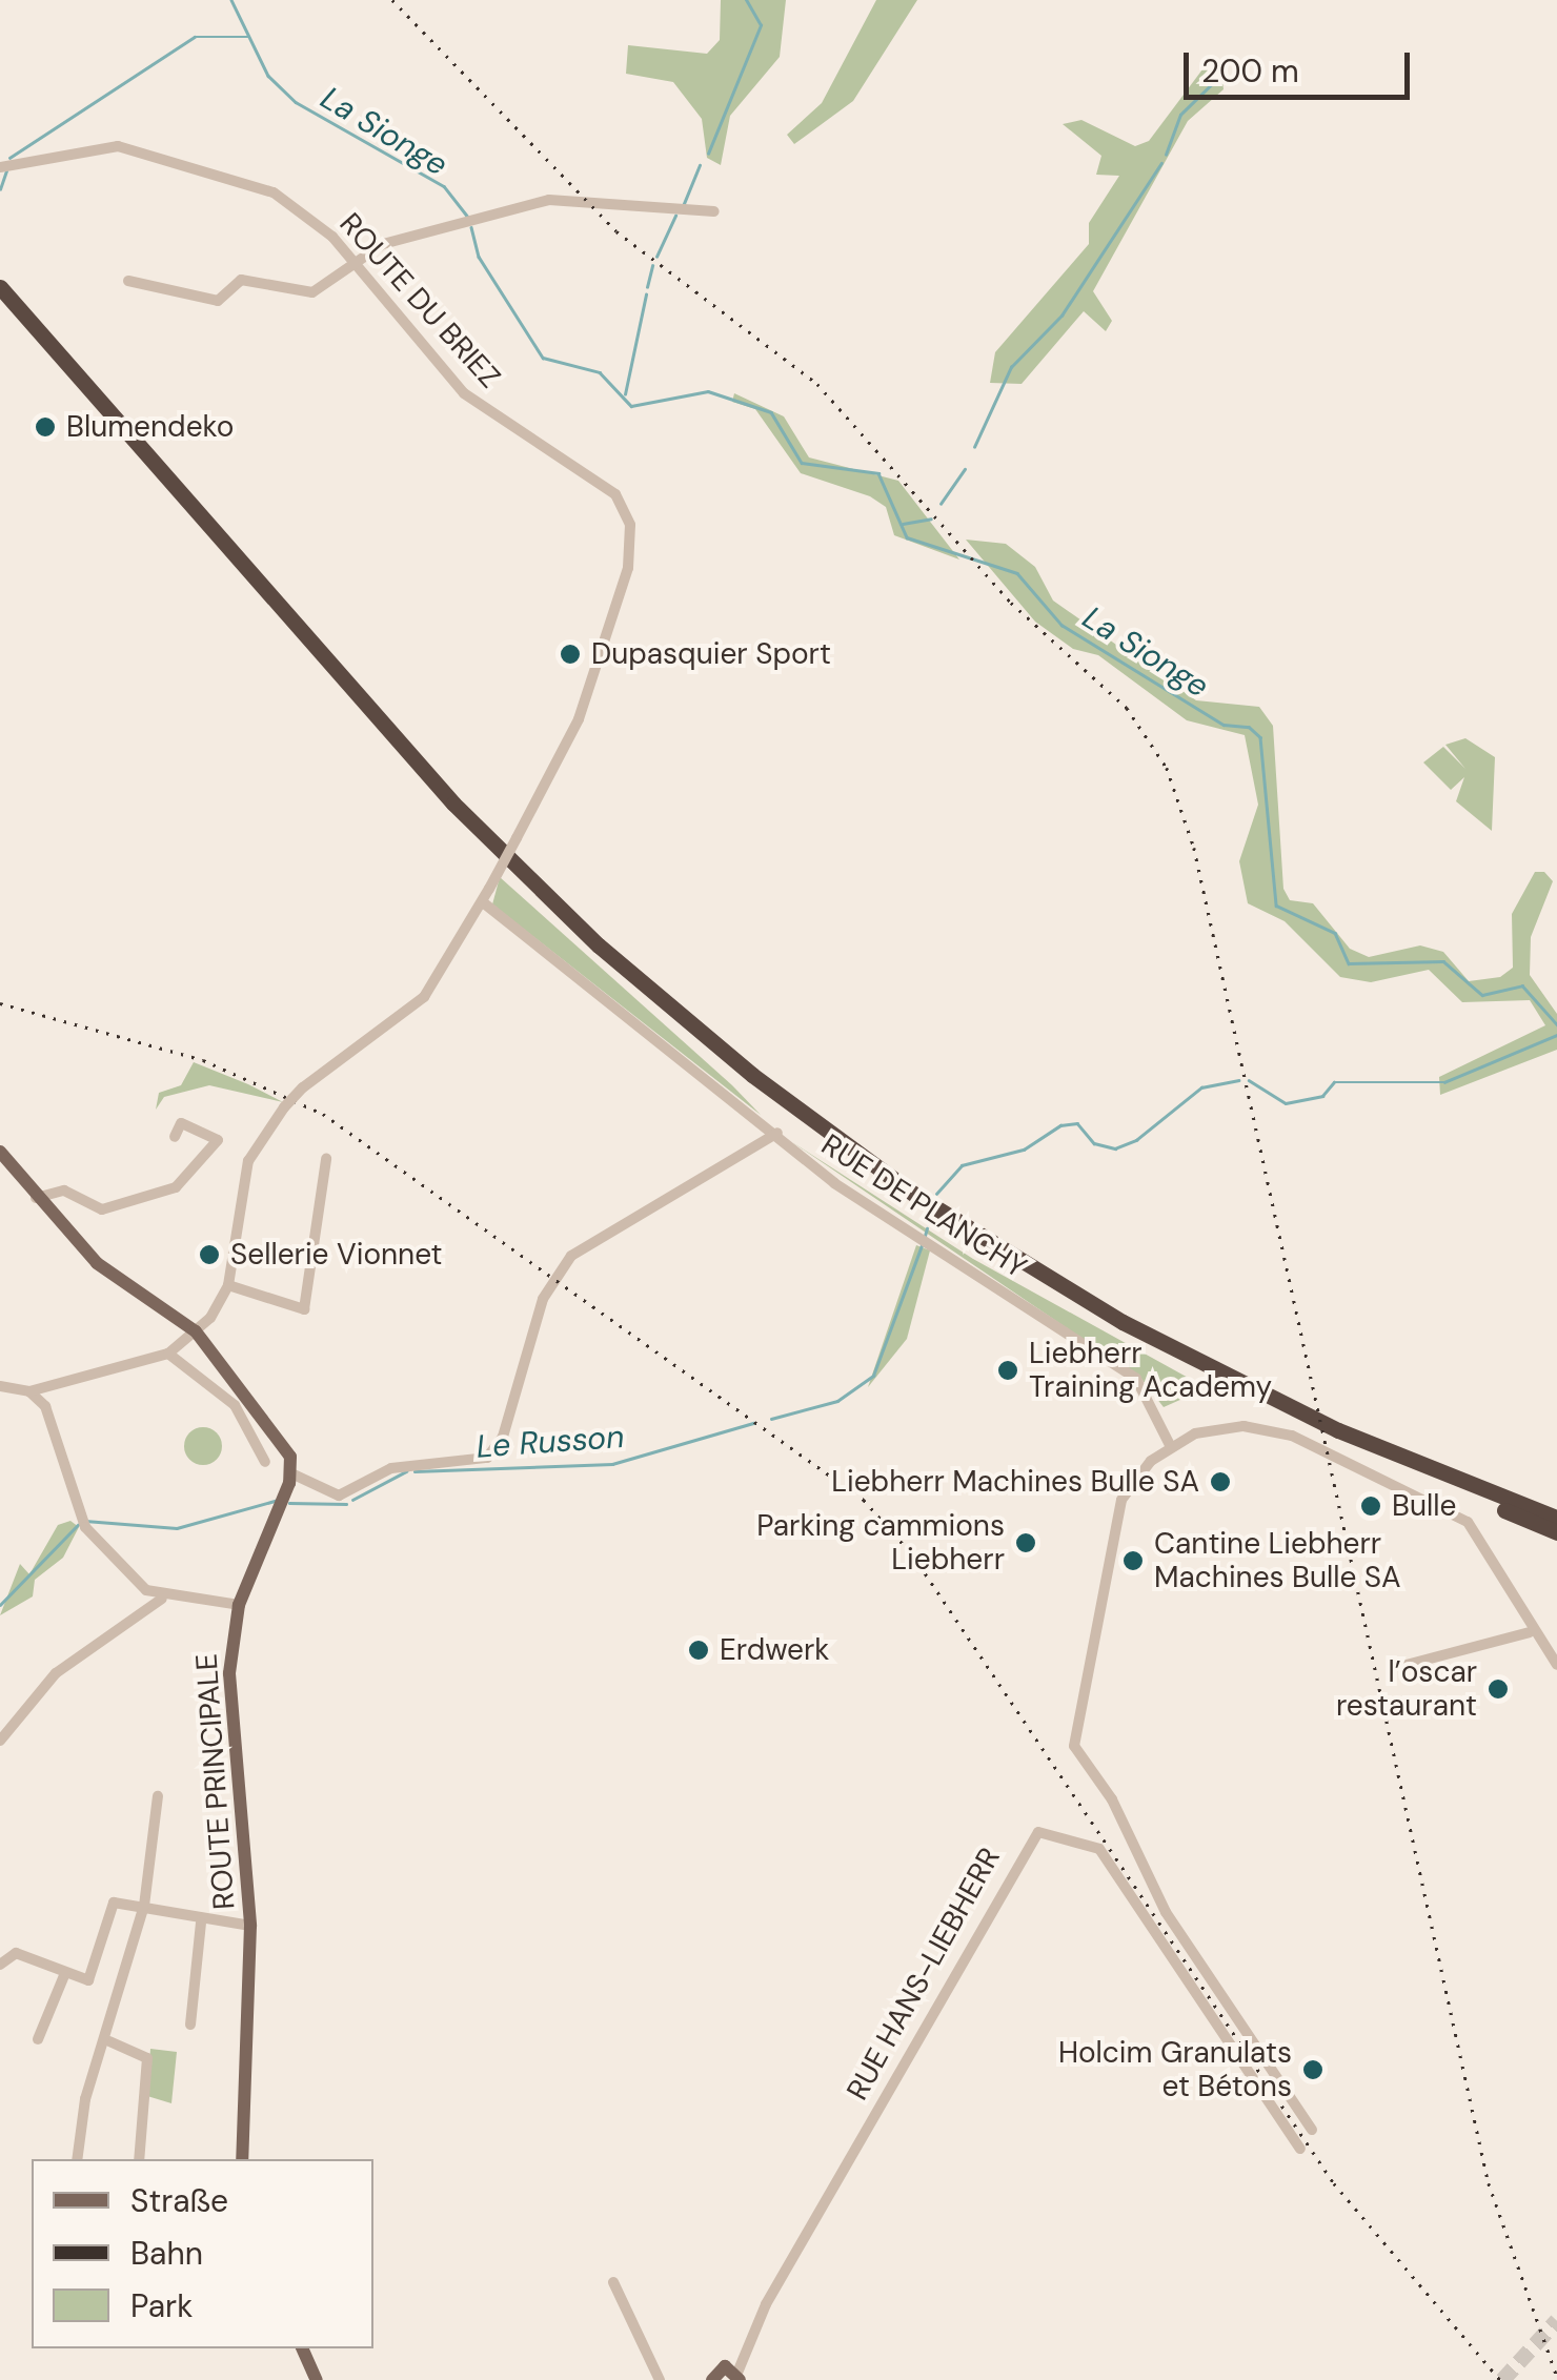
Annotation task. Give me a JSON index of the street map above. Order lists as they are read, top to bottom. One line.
{"streets":{"main road":["ROUTE PRINCIPALE"],"street":["ROUTE DU BRIEZ","RUE DE PLANCHY","RUE HANS-LIEBHERR"]},"crossings":[["ROUTE DU BRIEZ","RUE DE PLANCHY"]],"water":["La Sionge","Le Russon"],"places":["Blumendeko","Dupasquier Sport","Sellerie Vionnet","Liebherr Training Academy","Liebherr Machines Bulle SA","Bulle","Parking cammions Liebherr","Cantine Liebherr Machines Bulle SA","Erdwerk","l’oscar restaurant","Holcim Granulats et Bétons"],"legend":["Straße","Bahn","Park"],"scale_bar":"200 m"}
